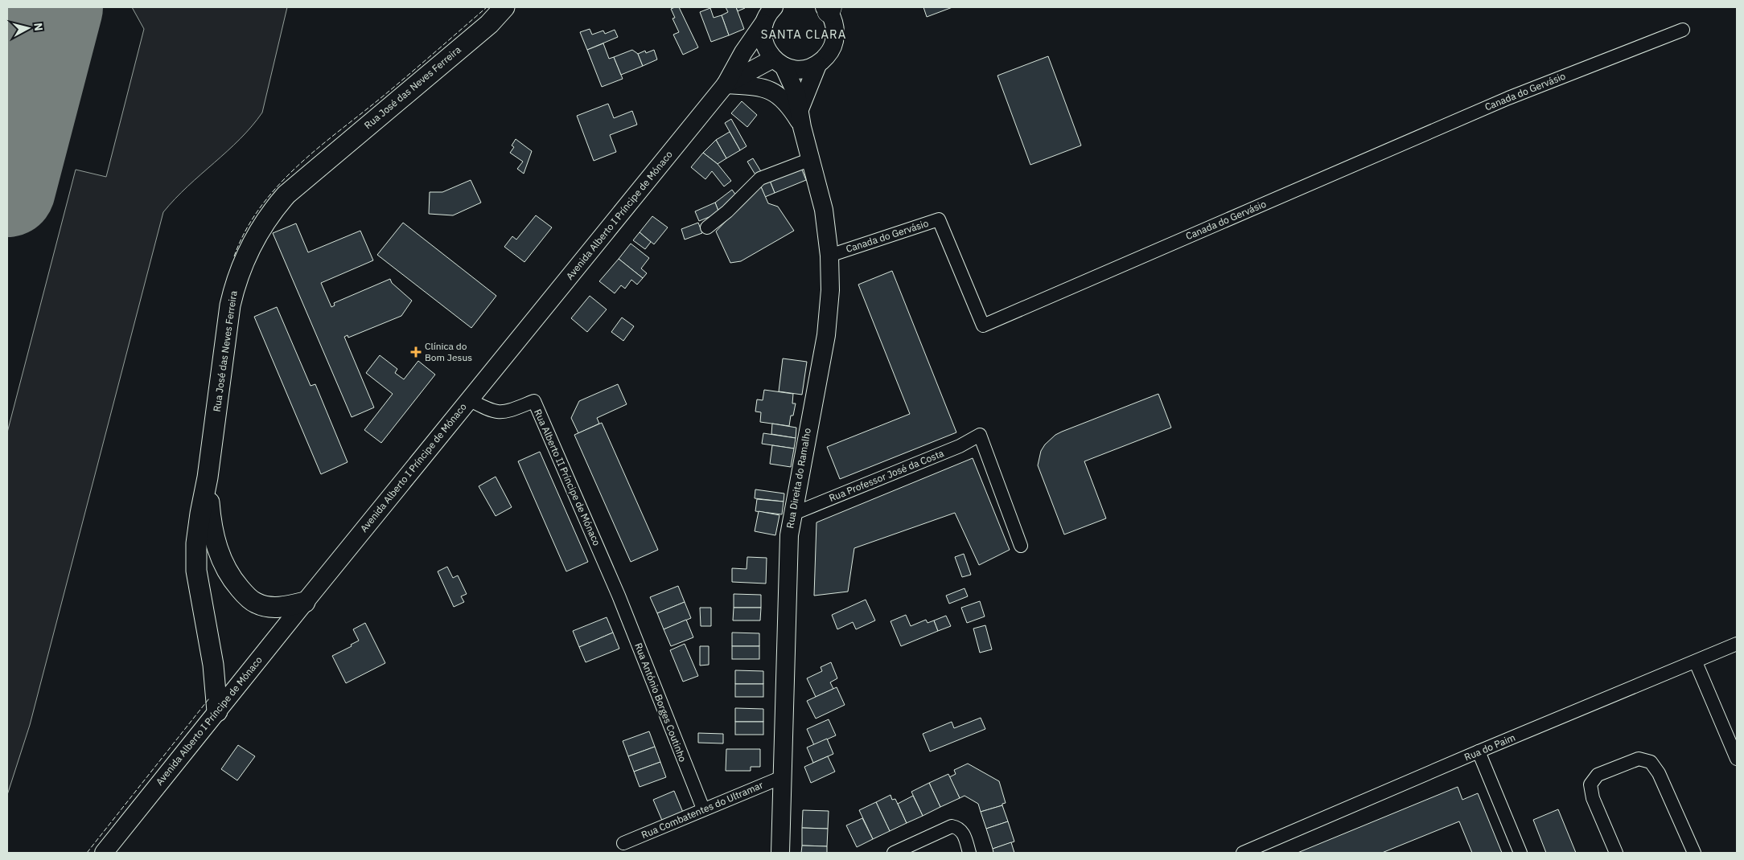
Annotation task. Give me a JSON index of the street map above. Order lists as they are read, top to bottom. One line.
{"streets":{"main road":["Rua José das Neves Ferreira","Avenida Alberto I Príncipe de Mónaco","Rua Direita do Ramalho"],"street":["Canada do Gervásio","Rua Professor José da Costa","Rua Alberto II Príncipe de Mónaco","Rua António Borges Coutinho","Rua do Paim","Rua Combatentes do Ultramar"]},"crossings":[["Rua José das Neves Ferreira","Avenida Alberto I Príncipe de Mónaco"],["Canada do Gervásio","Rua Direita do Ramalho"],["Avenida Alberto I Príncipe de Mónaco","Rua Alberto II Príncipe de Mónaco"],["Avenida Alberto I Príncipe de Mónaco","Rua Direita do Ramalho"],["Rua Professor José da Costa","Rua Direita do Ramalho"],["Rua Alberto II Príncipe de Mónaco","Rua António Borges Coutinho"],["Rua Direita do Ramalho","Rua Combatentes do Ultramar"],["Rua António Borges Coutinho","Rua Combatentes do Ultramar"]],"districts":["SANTA CLARA"],"places":{"health":["Clínica do Bom Jesus"]},"north":"right"}
